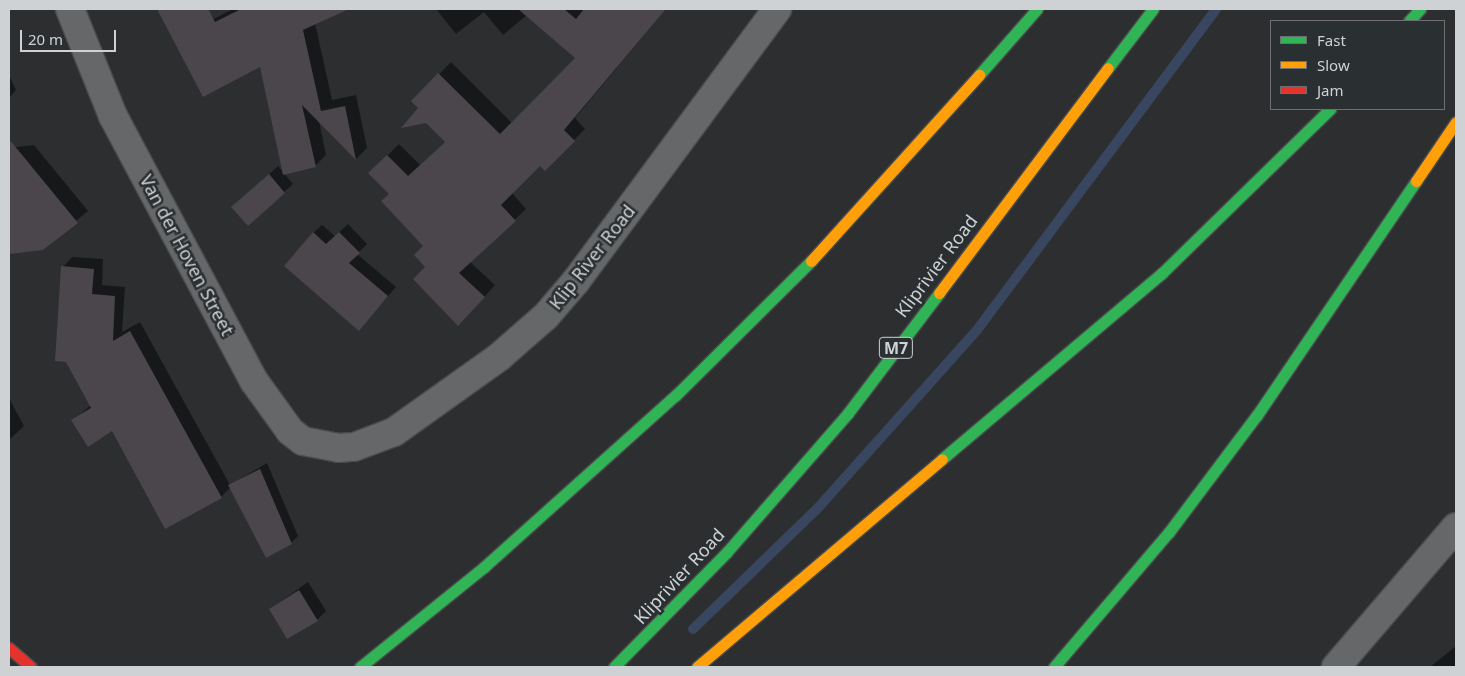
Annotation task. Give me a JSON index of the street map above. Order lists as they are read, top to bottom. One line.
{"streets":{"main road":["Kliprivier Road","M7"],"street":["Van der Hoven Street","Klip River Road"]},"crossings":[["Van der Hoven Street","Klip River Road"]],"legend":["Fast","Slow","Jam"],"scale_bar":"20 m"}
